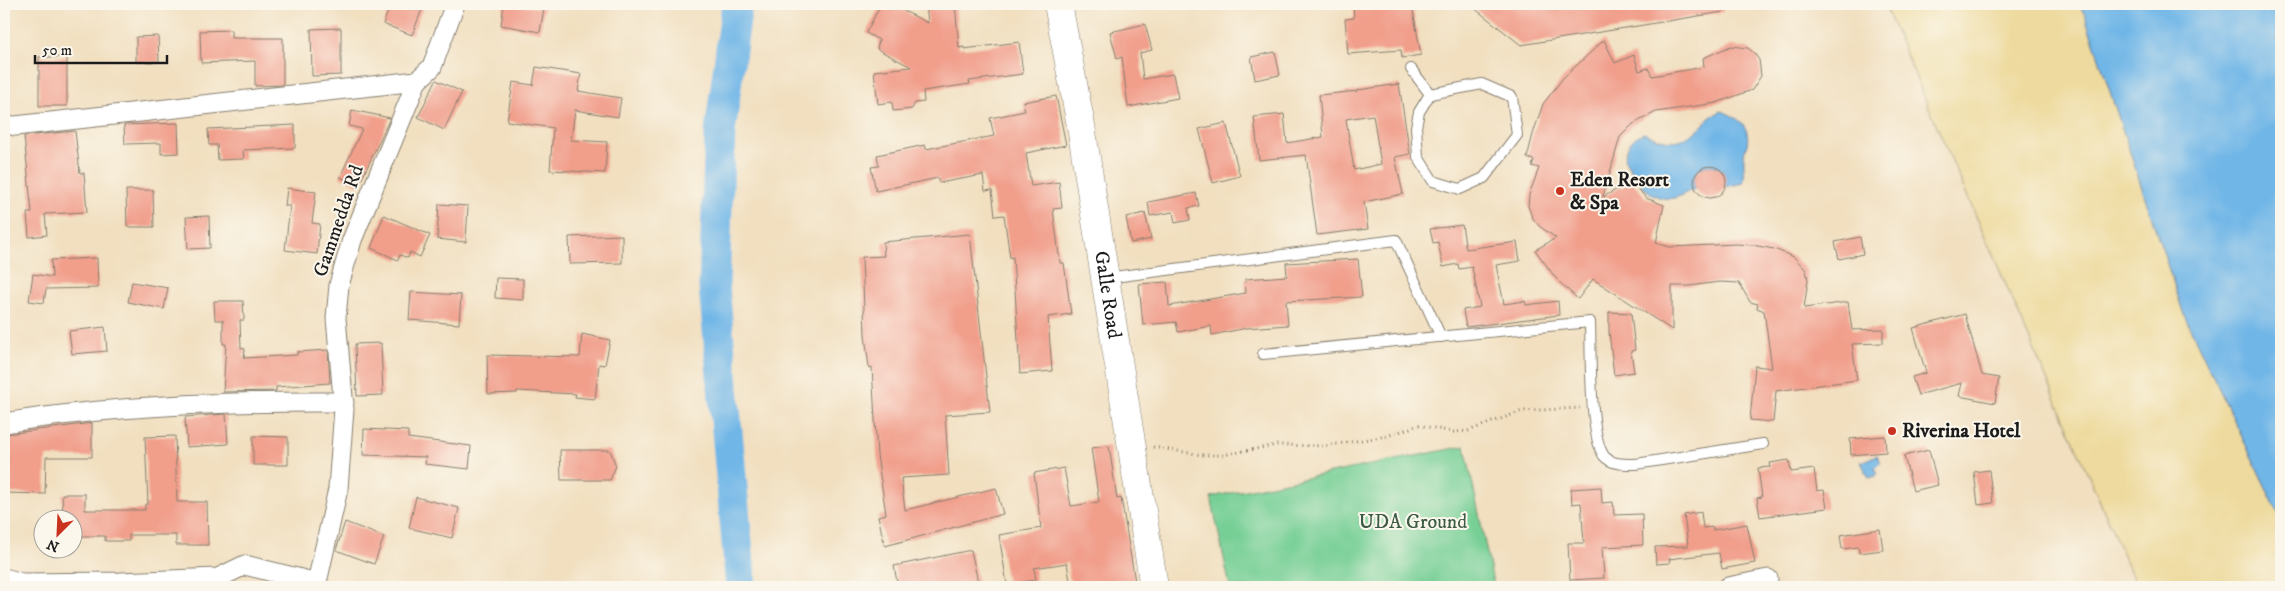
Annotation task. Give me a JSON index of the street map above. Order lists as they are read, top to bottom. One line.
{"streets":{"highway":["Galle Road"],"street":["Gammedda Rd"]},"parks":["UDA Ground"],"places":["Eden Resort & Spa","Riverina Hotel"],"scale_bar":"50 m","north":"bottom left"}
